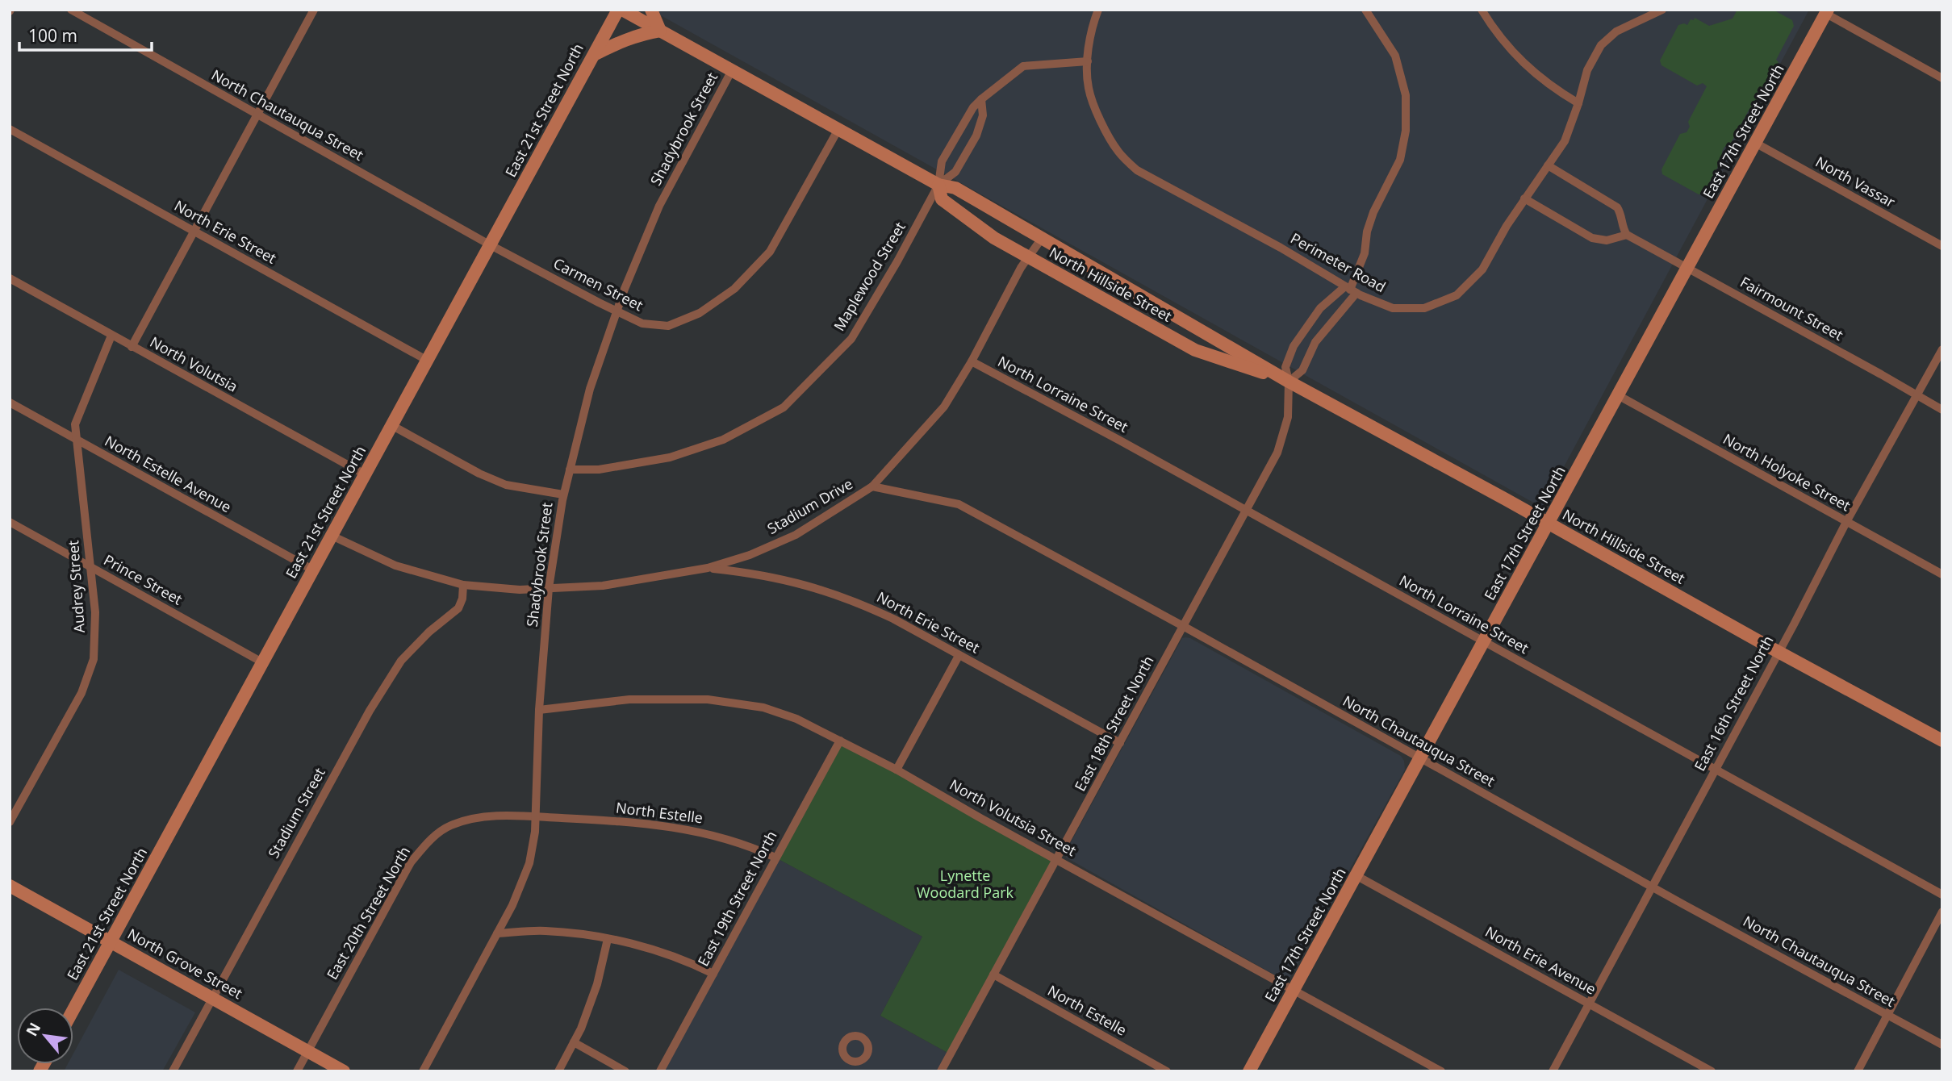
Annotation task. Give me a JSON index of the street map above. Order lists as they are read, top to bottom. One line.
{"streets":{"main road":["East 21st Street North","East 17th Street North","North Hillside Street","North Grove Street"],"street":["North Chautauqua Street","Shadybrook Street","North Vassar","North Erie Street","Perimeter Road","Maplewood Street","Carmen Street","Fairmount Street","North Volutsia","North Lorraine Street","North Holyoke Street","North Estelle Avenue","Stadium Drive","Prince Street","Audrey Street","East 16th Street North","East 18th Street North","Stadium Street","North Estelle","North Volutsia Street","East 19th Street North","East 20th Street North","North Erie Avenue"]},"crossings":[["East 21st Street North","North Chautauqua Street"],["East 21st Street North","North Erie Street"],["East 21st Street North","Carmen Street"],["East 21st Street North","North Volutsia"],["East 21st Street North","North Estelle Avenue"],["East 21st Street North","Prince Street"],["East 21st Street North","North Grove Street"],["North Chautauqua Street","East 17th Street North"],["North Chautauqua Street","Carmen Street"],["North Chautauqua Street","Stadium Drive"],["North Chautauqua Street","East 16th Street North"],["North Chautauqua Street","East 18th Street North"],["Shadybrook Street","Maplewood Street"],["Shadybrook Street","Carmen Street"],["Shadybrook Street","North Hillside Street"],["Shadybrook Street","Stadium Drive"],["Shadybrook Street","North Estelle"],["Shadybrook Street","North Volutsia Street"],["Shadybrook Street","East 20th Street North"],["East 17th Street North","North Vassar"],["East 17th Street North","North Hillside Street"],["East 17th Street North","Fairmount Street"],["East 17th Street North","North Lorraine Street"],["East 17th Street North","North Holyoke Street"],["East 17th Street North","North Volutsia Street"],["East 17th Street North","North Erie Avenue"],["North Erie Street","Stadium Drive"],["North Erie Street","East 18th Street North"],["Perimeter Road","East 18th Street North"],["Maplewood Street","North Hillside Street"],["Carmen Street","North Hillside Street"],["North Hillside Street","Stadium Drive"],["North Hillside Street","East 16th Street North"],["North Hillside Street","East 18th Street North"],["Fairmount Street","East 16th Street North"],["North Volutsia","Audrey Street"],["North Lorraine Street","Stadium Drive"],["North Lorraine Street","East 16th Street North"],["North Lorraine Street","East 18th Street North"],["North Holyoke Street","East 16th Street North"],["North Estelle Avenue","Audrey Street"],["Stadium Drive","Stadium Street"],["Prince Street","Audrey Street"],["East 16th Street North","North Erie Avenue"],["East 18th Street North","North Estelle"],["East 18th Street North","North Volutsia Street"],["Stadium Street","North Grove Street"],["North Estelle","East 19th Street North"],["North Estelle","East 20th Street North"],["North Volutsia Street","East 19th Street North"],["East 20th Street North","North Grove Street"]],"parks":["Lynette Woodard Park"],"scale_bar":"100 m","north":"top left"}
